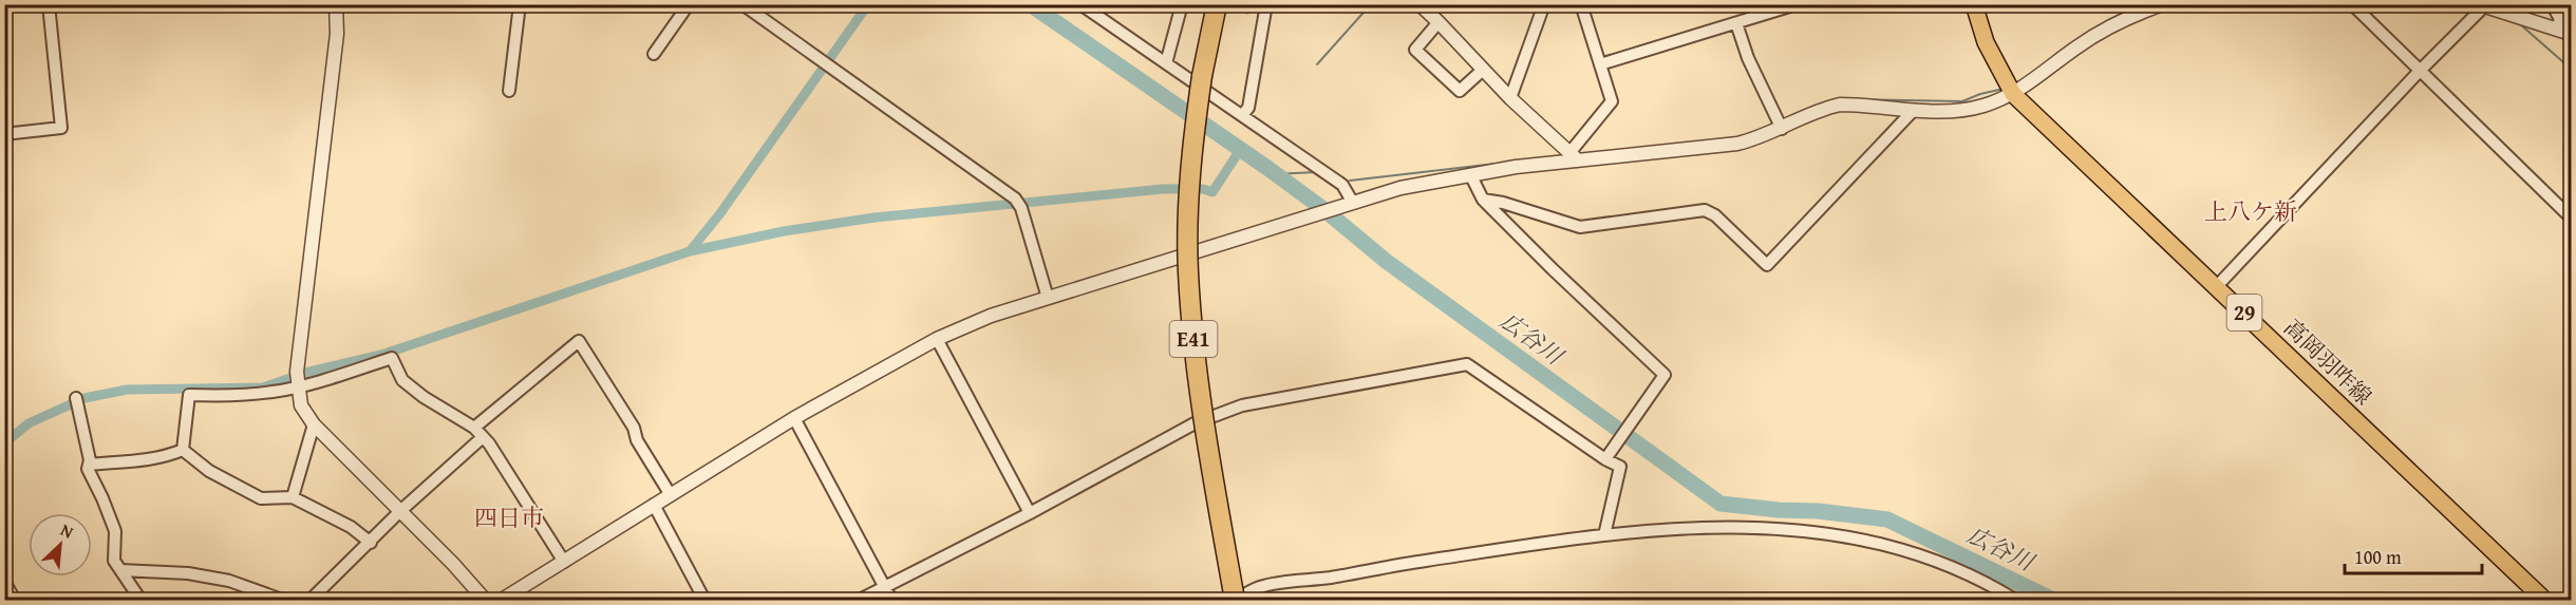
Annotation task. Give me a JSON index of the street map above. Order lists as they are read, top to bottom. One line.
{"streets":{"highway":["E41"],"main road":["29","高岡羽咋線"]},"districts":["上八ケ新","四日市"],"water":["広谷川"],"scale_bar":"100 m","north":"top right"}
